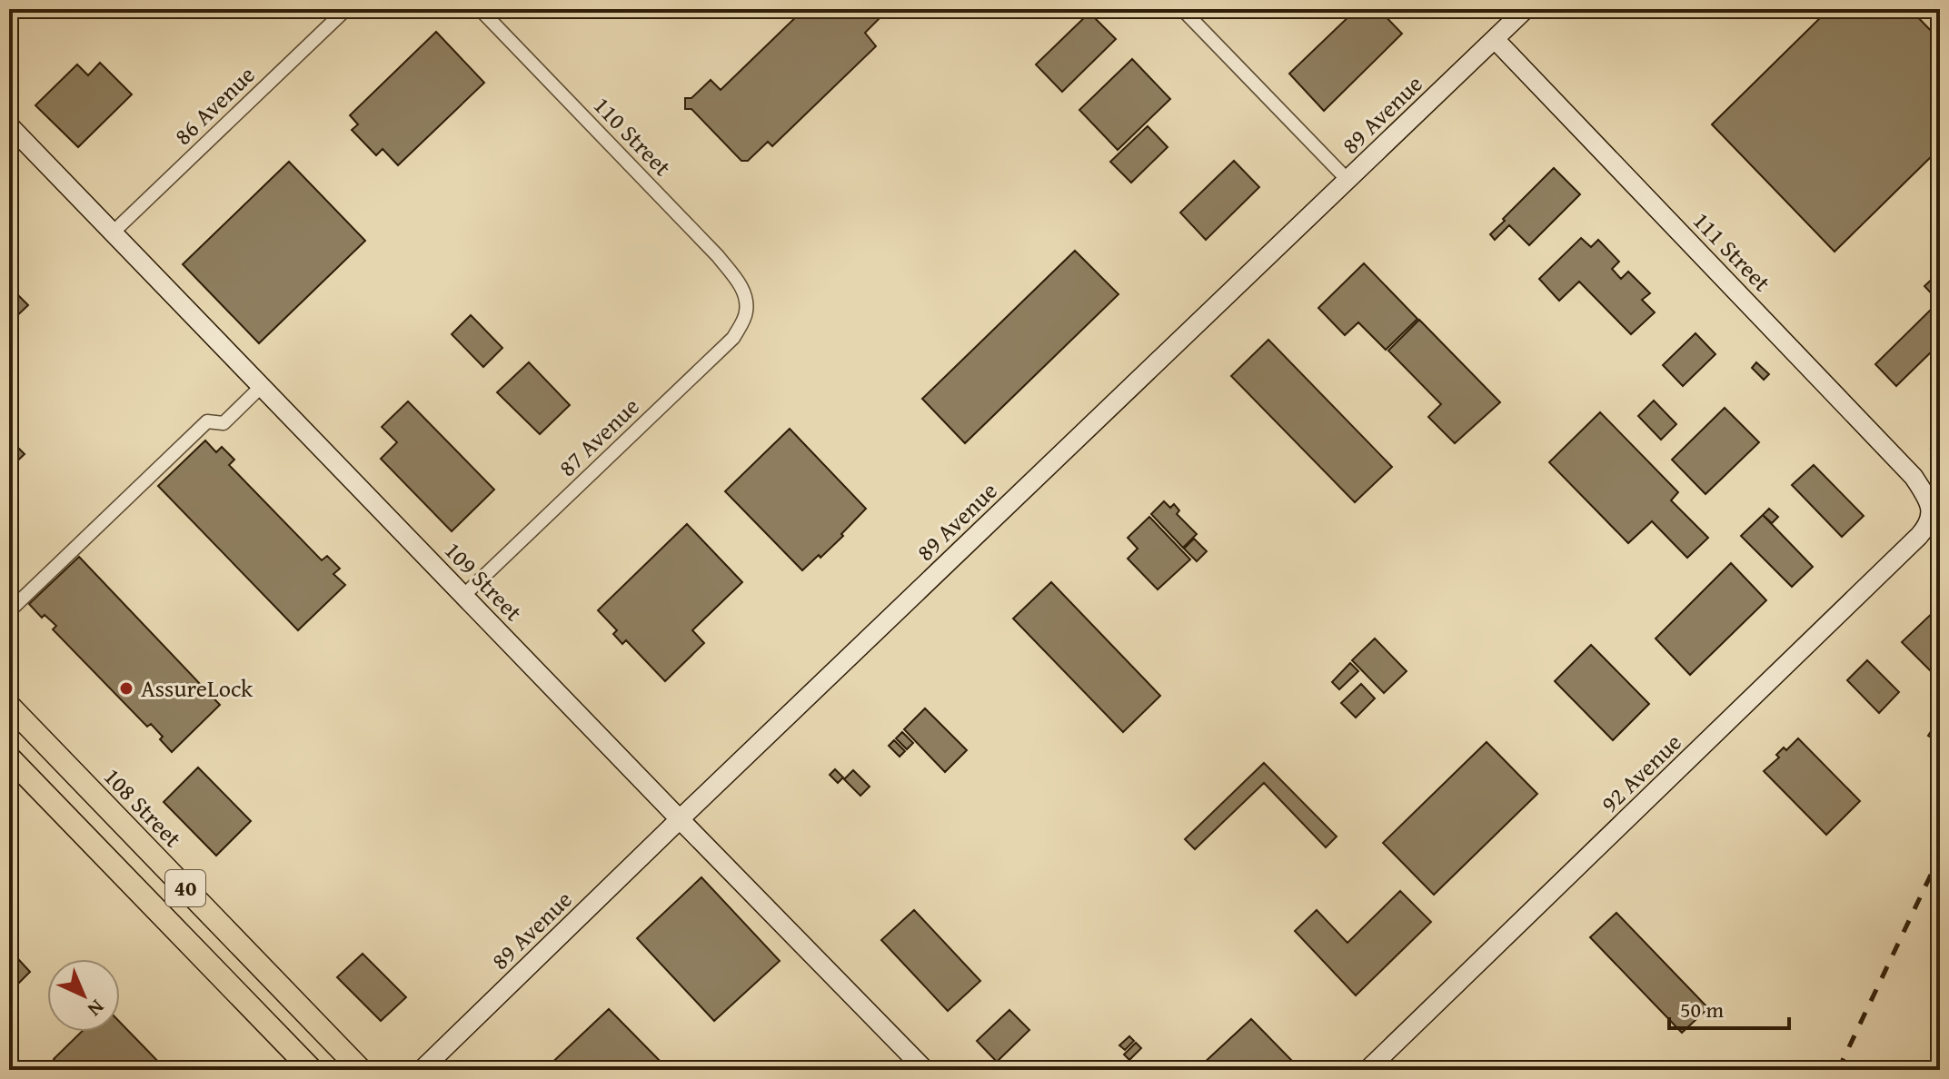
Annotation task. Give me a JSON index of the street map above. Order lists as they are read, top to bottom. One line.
{"streets":{"main road":["108 Street","40"],"street":["86 Avenue","89 Avenue","110 Street","111 Street","87 Avenue","109 Street","92 Avenue"]},"crossings":[["86 Avenue","109 Street"],["89 Avenue","111 Street"],["89 Avenue","109 Street"],["110 Street","87 Avenue"],["111 Street","92 Avenue"],["87 Avenue","109 Street"]],"places":["AssureLock"],"scale_bar":"50 m","north":"bottom right"}
